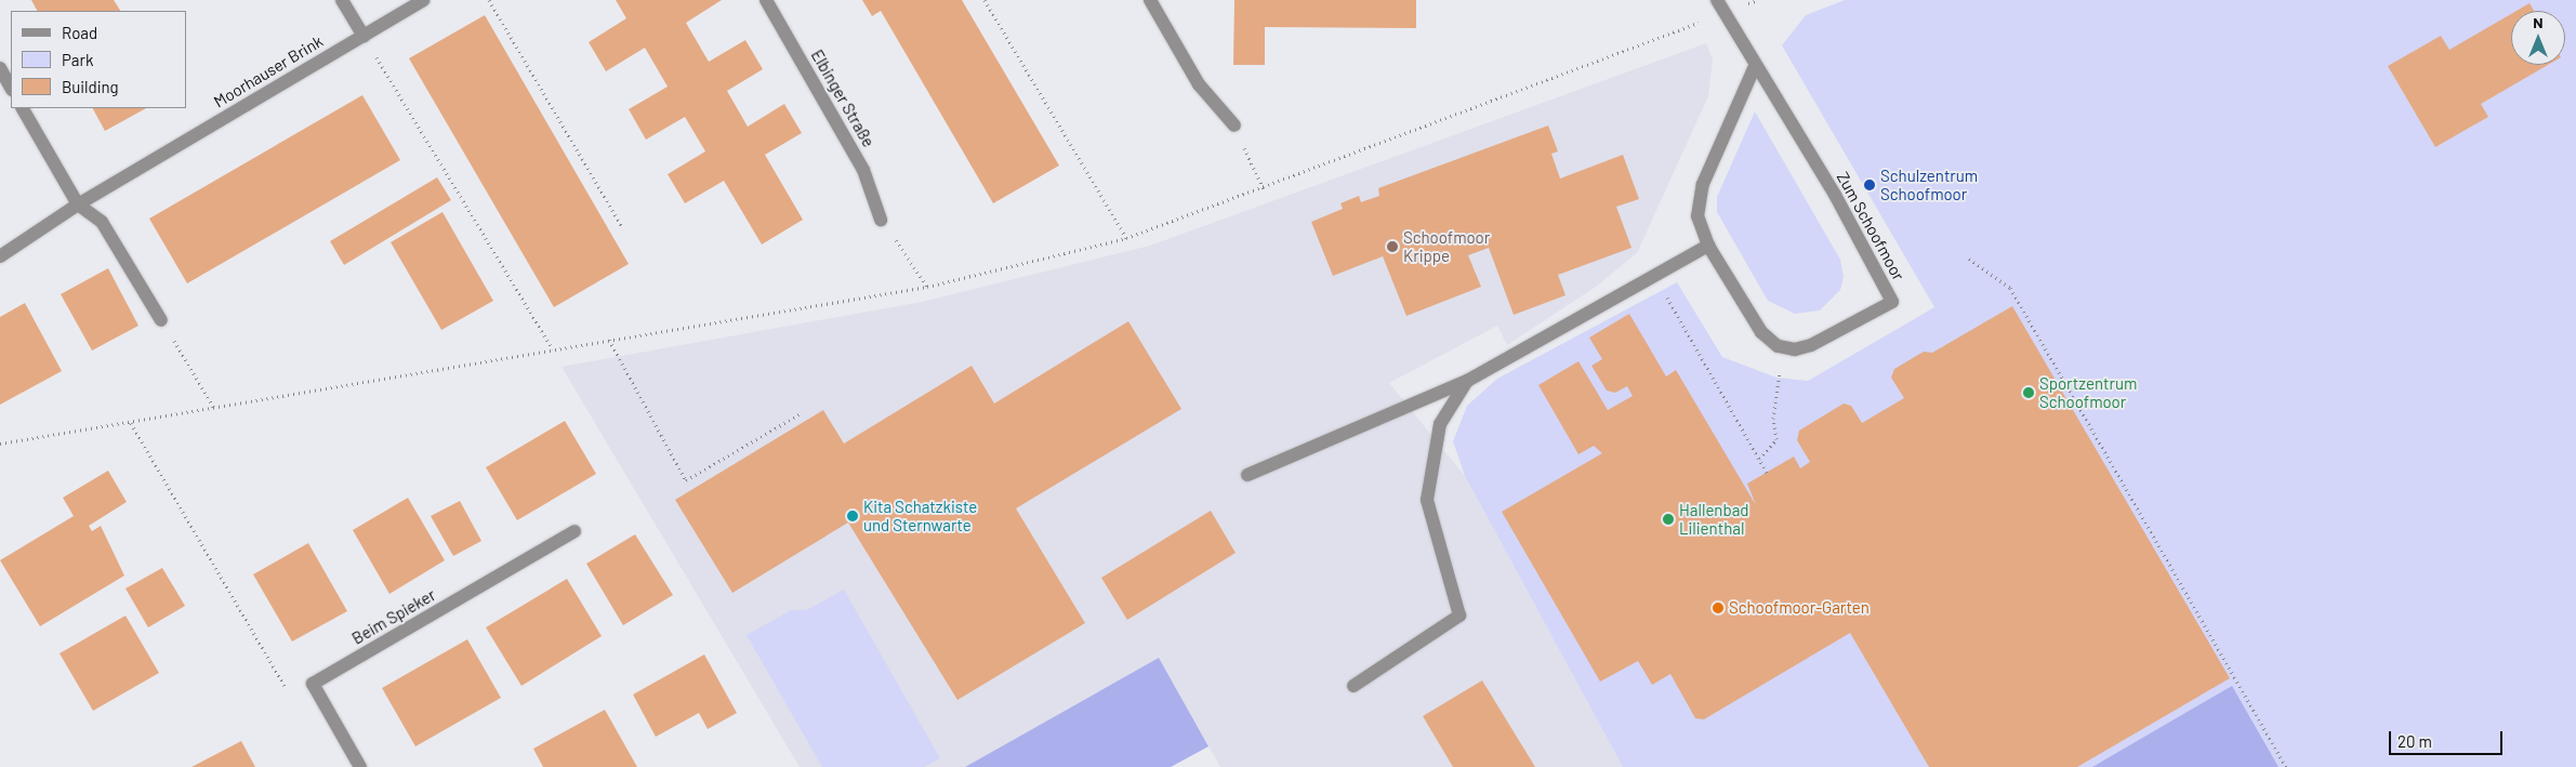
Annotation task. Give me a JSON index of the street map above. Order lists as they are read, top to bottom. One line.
{"streets":{"street":["Moorhauser Brink","Elbinger Straße","Zum Schoofmoor","Beim Spieker"]},"places":["Schulzentrum Schoofmoor","Schoofmoor Krippe","Sportzentrum Schoofmoor","Kita Schatzkiste und Sternwarte","Hallenbad Lilienthal","Schoofmoor-Garten"],"legend":["Road","Park","Building"],"scale_bar":"20 m","north":"top"}
